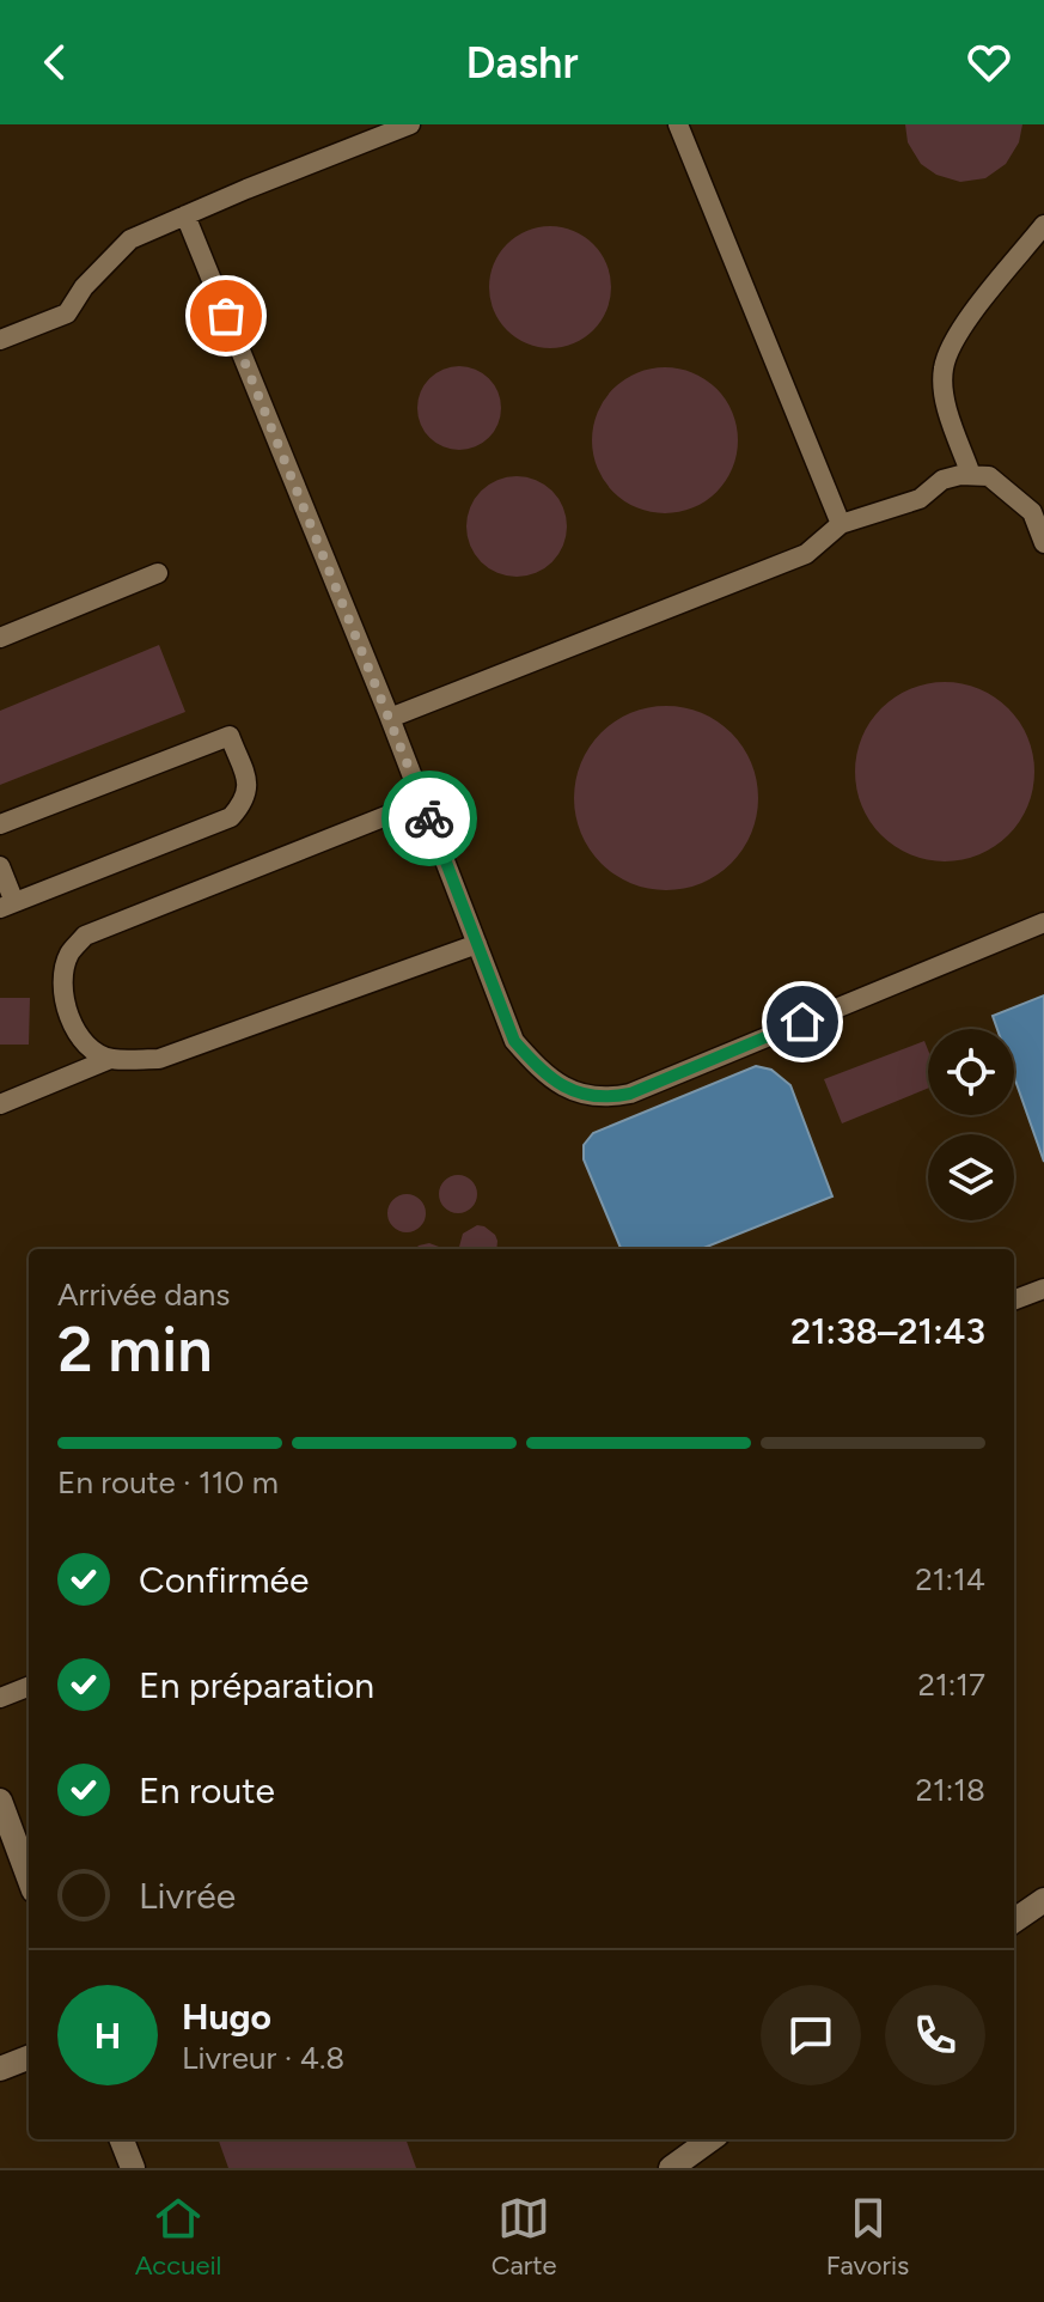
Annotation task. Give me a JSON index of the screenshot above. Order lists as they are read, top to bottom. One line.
{"page":{"header":"Dashr","heading":["2 min","Arrivée dans","21:38–21:43"],"panel":["Hugo","Livreur · 4.8"],"bar":"En route · 110 m","list":[["Confirmée","21:14"],["En préparation","21:17"],["En route","21:18"],"Livrée"],"round":"H","tabs":["Accueil","Carte","Favoris"]}}
